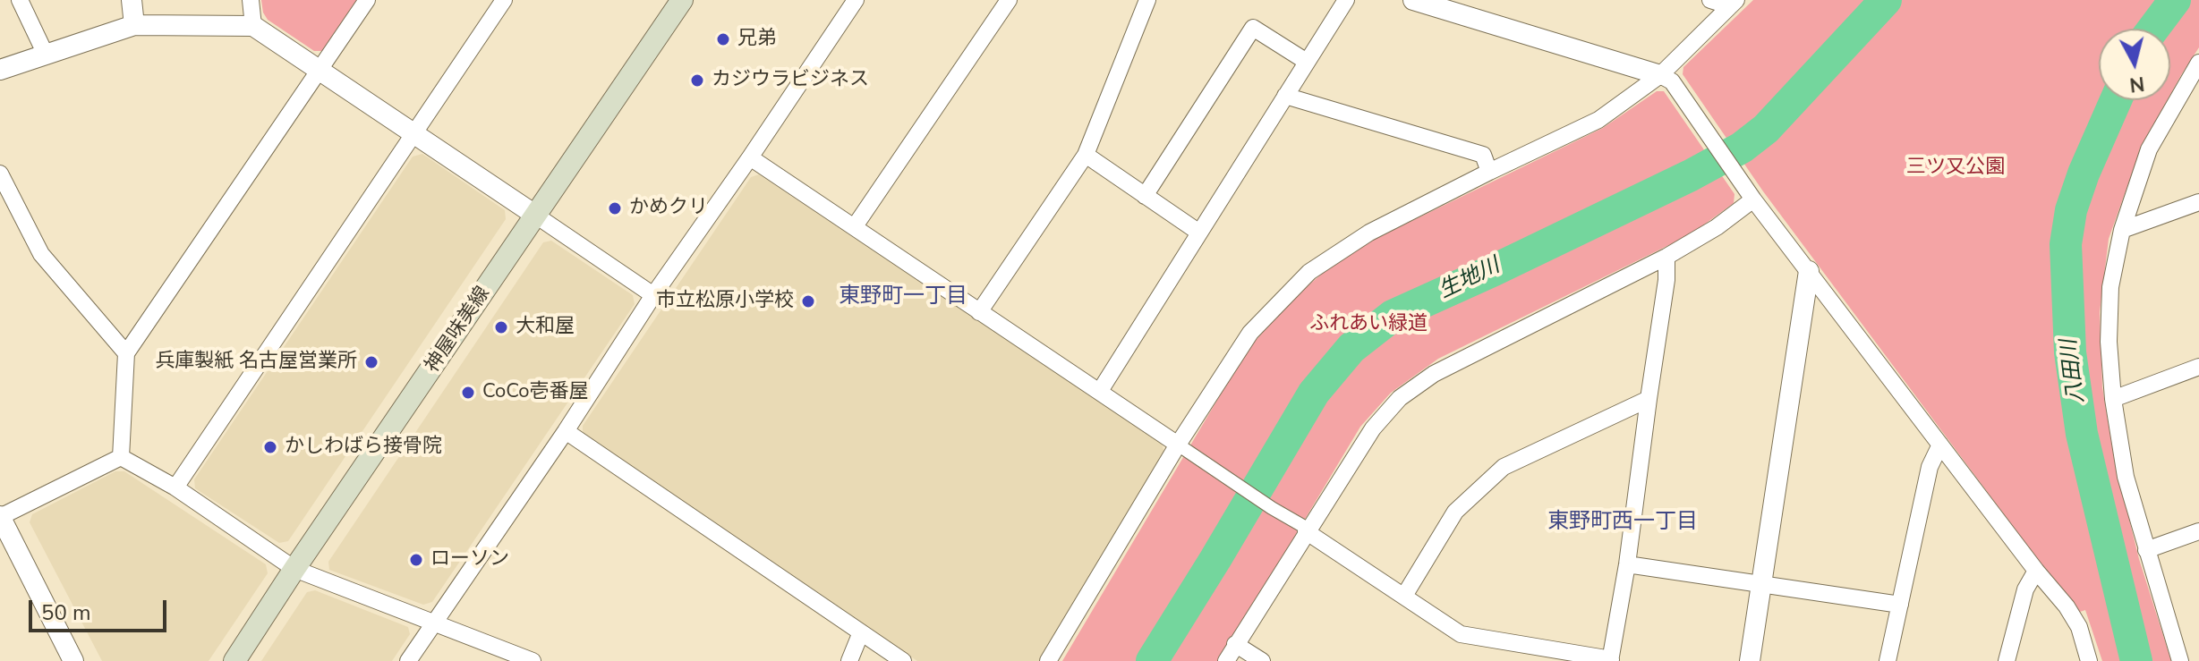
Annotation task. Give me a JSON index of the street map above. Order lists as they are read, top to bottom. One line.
{"streets":{"main road":["神屋味美線"]},"districts":["東野町一丁目","東野町西一丁目"],"water":["生地川","八田川"],"parks":["三ツ又公園","ふれあい緑道"],"places":["兄弟","カジウラビジネス","かめクリ","市立松原小学校","大和屋","兵庫製紙 名古屋営業所","CoCo壱番屋","かしわばら接骨院","ローソン"],"scale_bar":"50 m","north":"bottom"}
